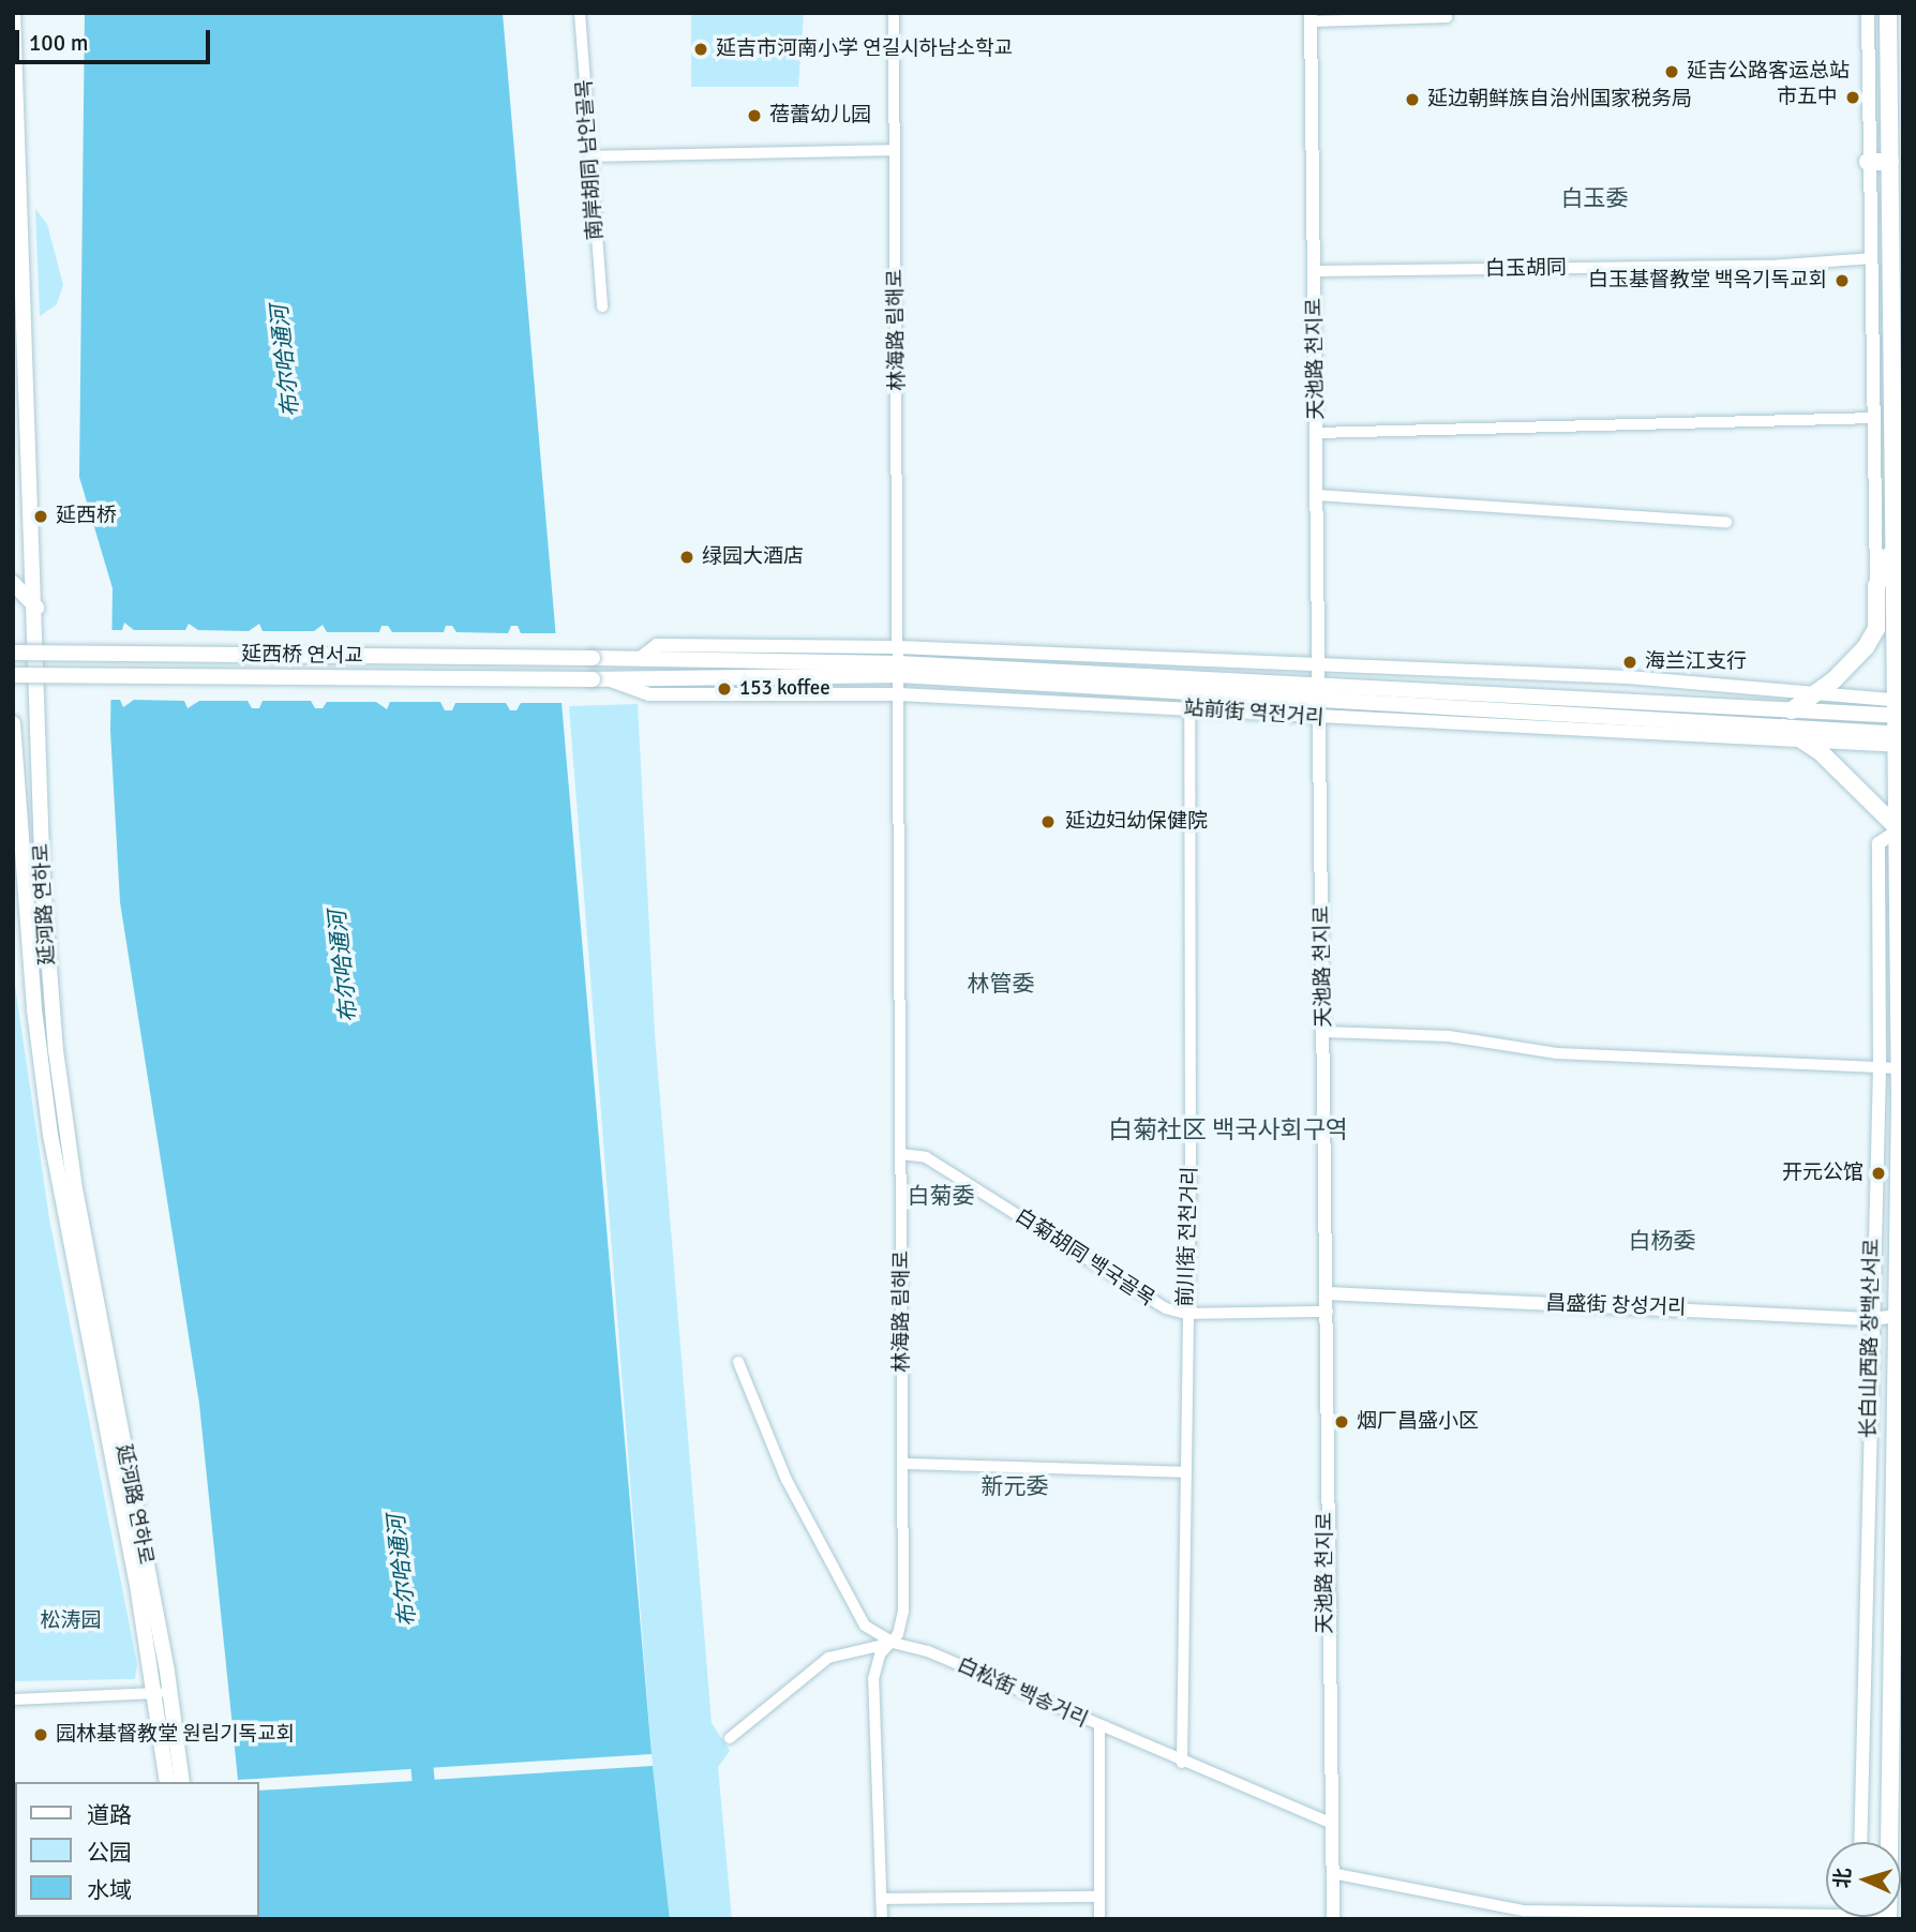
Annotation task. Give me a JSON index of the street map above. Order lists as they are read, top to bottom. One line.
{"streets":{"main road":["延西桥 연서교","站前街 역전거리","延河路 연하로","长白山西路 장백산서로"],"street":["南岸胡同 남안골목","白玉胡同","林海路 림해로","天池路 천지로","前川街 전천거리","白菊胡同 백국골목","昌盛街 창성거리","白松街 백송거리"]},"crossings":[["白玉胡同","天池路 천지로"],["林海路 림해로","站前街 역전거리"],["林海路 림해로","白菊胡同 백국골목"],["林海路 림해로","白松街 백송거리"],["天池路 천지로","站前街 역전거리"],["天池路 천지로","白菊胡同 백국골목"],["天池路 천지로","昌盛街 창성거리"],["天池路 천지로","白松街 백송거리"],["延西桥 연서교","站前街 역전거리"],["站前街 역전거리","前川街 전천거리"],["站前街 역전거리","长白山西路 장백산서로"],["前川街 전천거리","白菊胡同 백국골목"],["前川街 전천거리","白松街 백송거리"],["昌盛街 창성거리","长白山西路 장백산서로"]],"districts":["白玉委","林管委","白菊社区 백국사회구역","白菊委","白杨委","新元委"],"water":["布尔哈通河"],"parks":["松涛园"],"places":["延吉市河南小学 연길시하남소학교","延吉公路客运总站","市五中","延边朝鲜族自治州国家税务局","蓓蕾幼儿园","白玉基督教堂 백옥기독교회","延西桥","绿园大酒店","海兰江支行","153 koffee","延边妇幼保健院","开元公馆","烟厂昌盛小区","园林基督教堂 원림기독교회"],"legend":["道路","公园","水域"],"scale_bar":"100 m","north":"left"}
